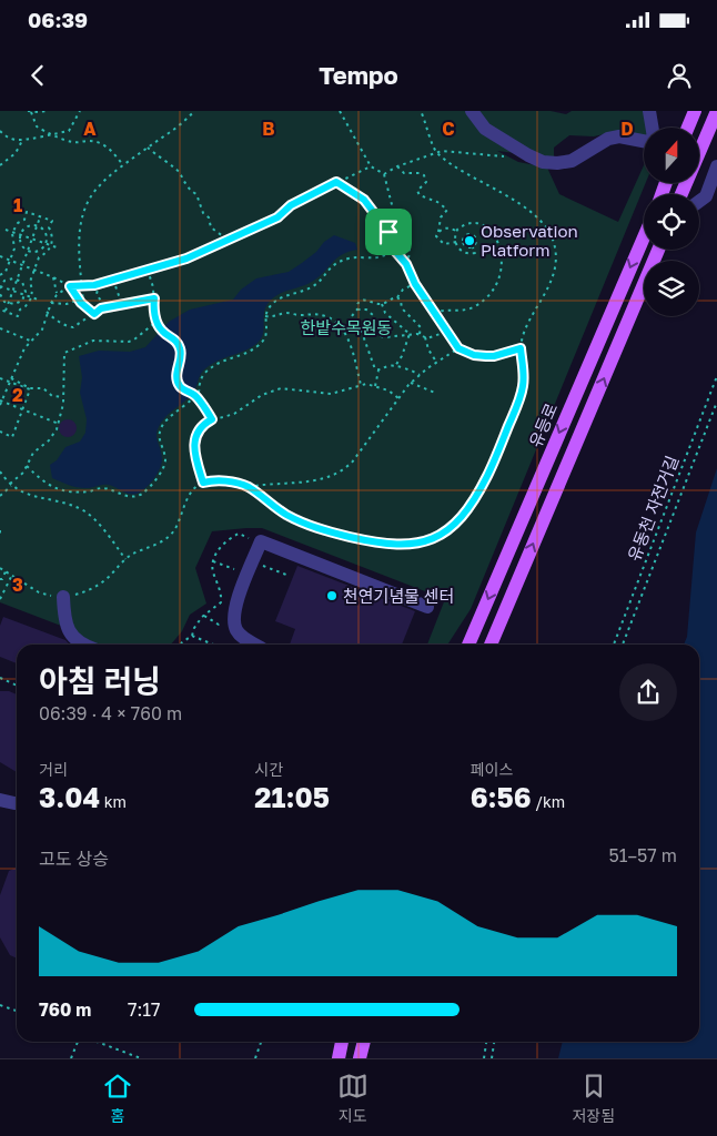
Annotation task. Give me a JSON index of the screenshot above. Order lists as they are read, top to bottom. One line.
{"streets":{"main road":["유등로"],"path":["유동천 자전거길"]},"parks":["한밭수목원동"],"places":["Observation Platform","천연기념물 센터"],"north":"top","page":{"status":"06:39","header":"Tempo","heading":["아침 러닝","06:39 · 4 × 760 m"],"stats":[["거리","3.04 km"],["시간","21:05"],["페이스","6:56 /km"]],"chart":["고도 상승","51–57 m"],"list":[{"name":"760 m","note":"7:17"}],"tabs":["홈","지도","저장됨"]},"grid":{"columns":["A","B","C","D"],"rows":["1","2","3"]}}
